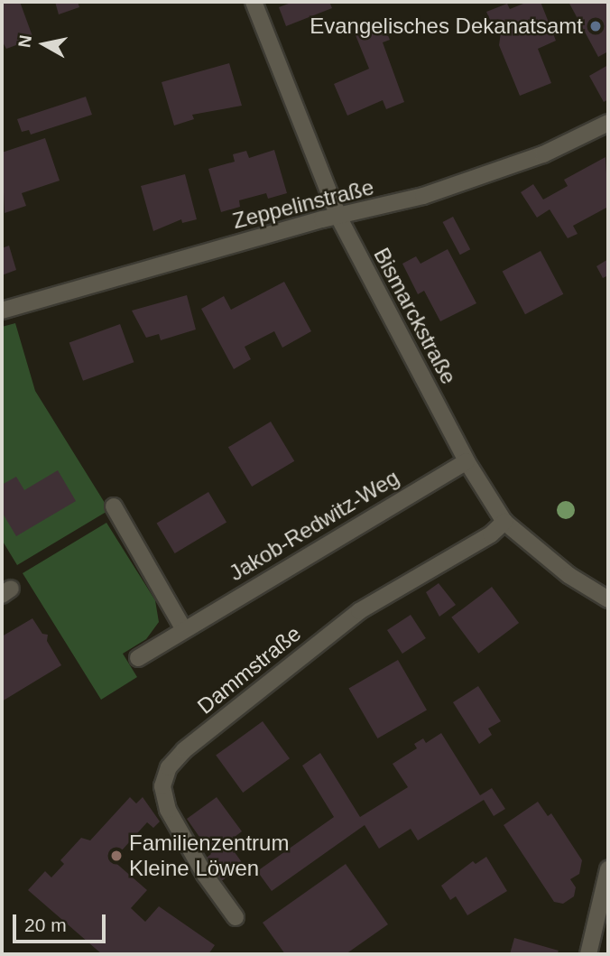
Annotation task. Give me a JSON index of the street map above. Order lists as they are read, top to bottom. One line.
{"streets":{"street":["Zeppelinstraße","Bismarckstraße","Jakob-Redwitz-Weg","Dammstraße"]},"crossings":[["Zeppelinstraße","Bismarckstraße"],["Bismarckstraße","Jakob-Redwitz-Weg"],["Bismarckstraße","Dammstraße"]],"places":["Evangelisches Dekanatsamt","Familienzentrum Kleine Löwen"],"scale_bar":"20 m","north":"left"}
